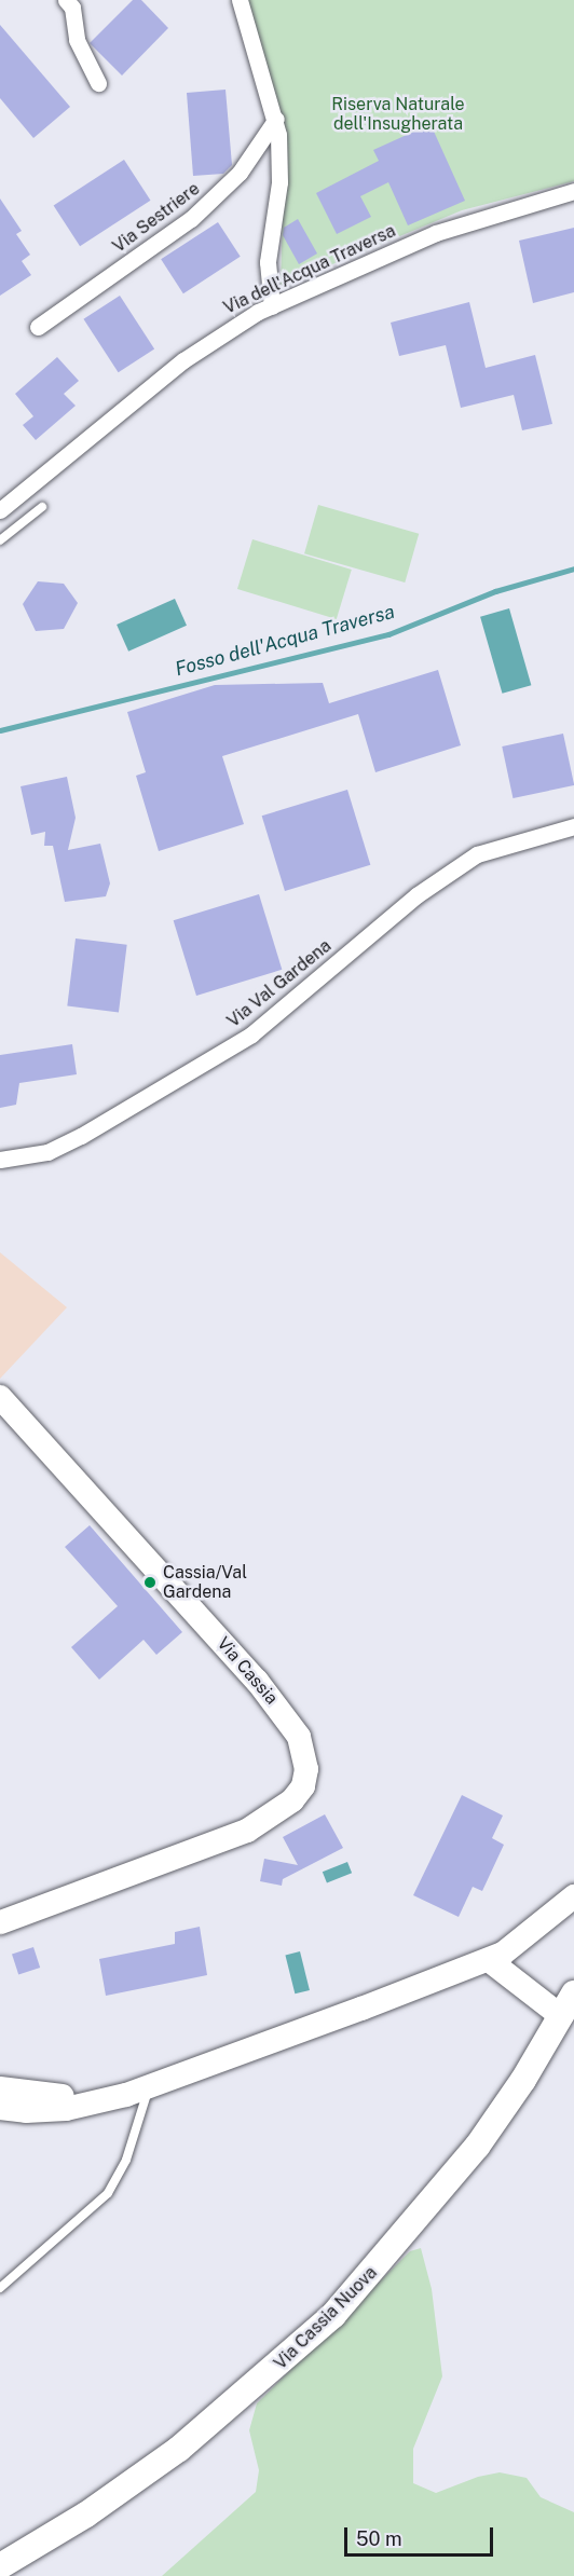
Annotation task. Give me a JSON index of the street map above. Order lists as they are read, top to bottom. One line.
{"streets":{"main road":["Via Cassia Nuova"],"street":["Via Sestriere","Via dell'Acqua Traversa","Via Val Gardena","Via Cassia"]},"water":["Fosso dell'Acqua Traversa"],"parks":["Riserva Naturale dell'Insugherata"],"places":["Cassia/Val Gardena"],"scale_bar":"50 m"}
